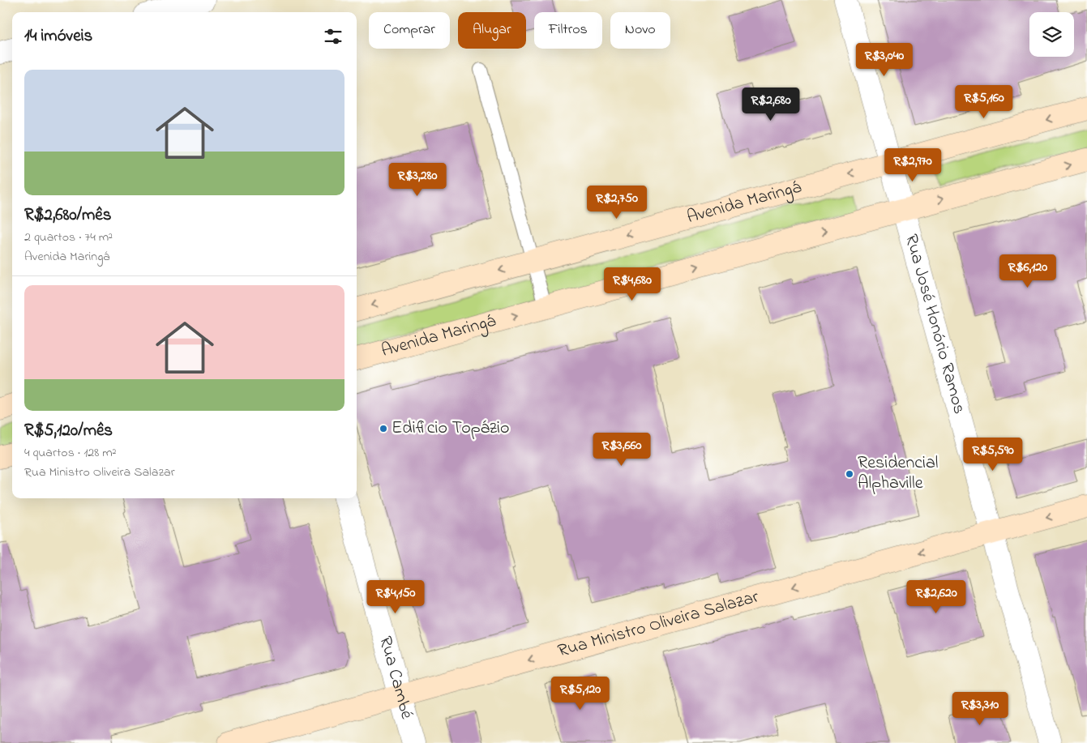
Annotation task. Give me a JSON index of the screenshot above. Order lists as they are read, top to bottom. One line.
{"streets":{"street":["Avenida Maringá","Rua José Honório Ramos","Rua Ministro Oliveira Salazar","Rua Cambé"]},"crossings":[["Avenida Maringá","Rua José Honório Ramos"],["Rua José Honório Ramos","Rua Ministro Oliveira Salazar"],["Rua Ministro Oliveira Salazar","Rua Cambé"]],"one_way":["Rua Ministro Oliveira Salazar"],"places":["Edificio Topázio","Residencial Alphaville"],"page":{"chip":["Comprar","Alugar","Filtros","Novo"],"heading":"14 imóveis","price":["R$3,040","R$5,160","R$2,680","R$2,970","R$3,280","R$2,750","R$6,120","R$4,680","R$3,660","R$5,590","R$4,150","R$2,620","R$5,120","R$3,310"],"list":[{"name":"R$2,680/mês","note":"2 quartos · 74 m² · Avenida Maringá"},{"name":"R$5,120/mês","note":"4 quartos · 128 m² · Rua Ministro Oliveira Salazar"}]}}
